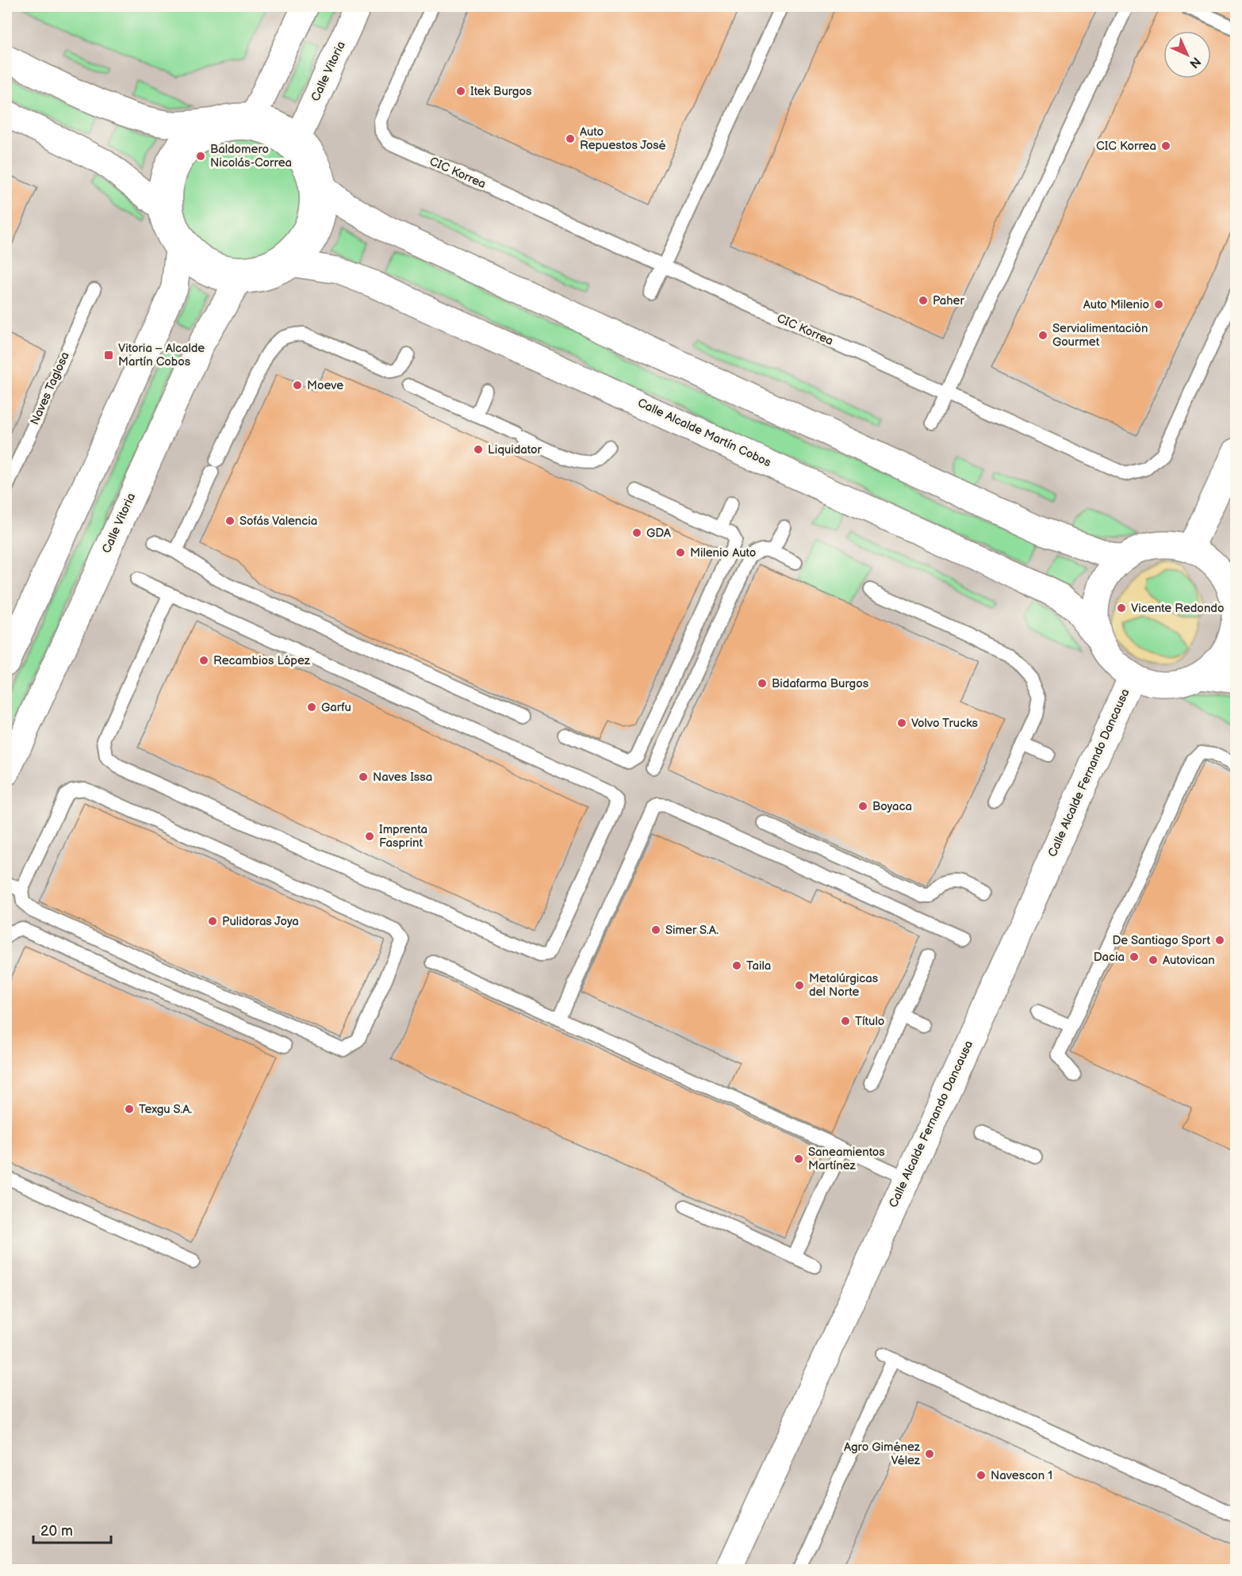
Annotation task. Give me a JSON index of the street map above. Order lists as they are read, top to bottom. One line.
{"streets":{"main road":["Calle Vitoria","Calle Alcalde Martín Cobos","Calle Alcalde Fernando Dancausa"],"lane":["CIC Korrea","Naves Taglosa"]},"crossings":[["Calle Alcalde Martín Cobos","Calle Alcalde Fernando Dancausa"]],"places":{"other":["Itek Burgos","Auto Repuestos José","CIC Korrea","Baldomero Nicolás-Correa","Paher","Auto Milenio","Servialimentación Gourmet","Moeve","Liquidator","Sofás Valencia","GDA","Milenio Auto","Vicente Redondo","Recambios López","Bidafarma Burgos","Garfu","Volvo Trucks","Naves Issa","Boyaca","Imprenta Fasprint","Pulidoras Joya","Simer S.A.","De Santiago Sport","Dacia","Autovican","Taila","Metalúrgicas del Norte","Título","Texgu S.A.","Saneamientos Martínez","Agro Giménez Vélez","Navescon 1"],"transit":["Vitoria – Alcalde Martín Cobos"]},"scale_bar":"20 m","north":"bottom right"}
